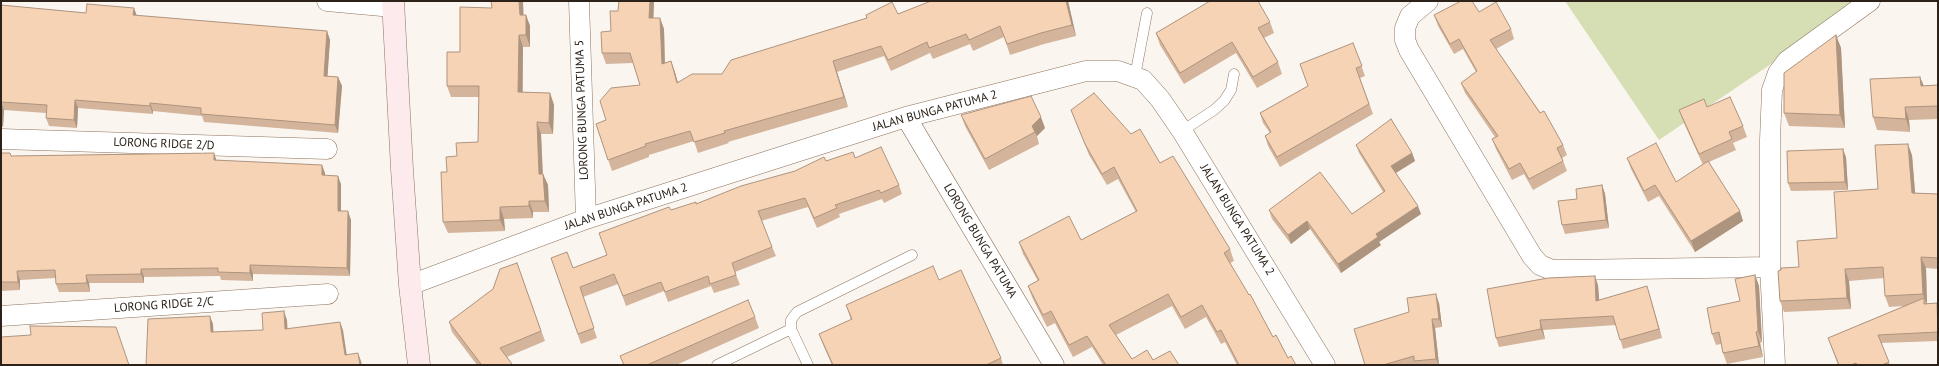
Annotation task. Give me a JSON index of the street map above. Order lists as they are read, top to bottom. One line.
{"streets":{"street":["LORONG BUNGA PATUMA 5","JALAN BUNGA PATUMA 2","LORONG RIDGE 2/D","LORONG BUNGA PATUMA","LORONG RIDGE 2/C"]},"crossings":[["LORONG BUNGA PATUMA 5","JALAN BUNGA PATUMA 2"],["JALAN BUNGA PATUMA 2","LORONG BUNGA PATUMA"]]}
